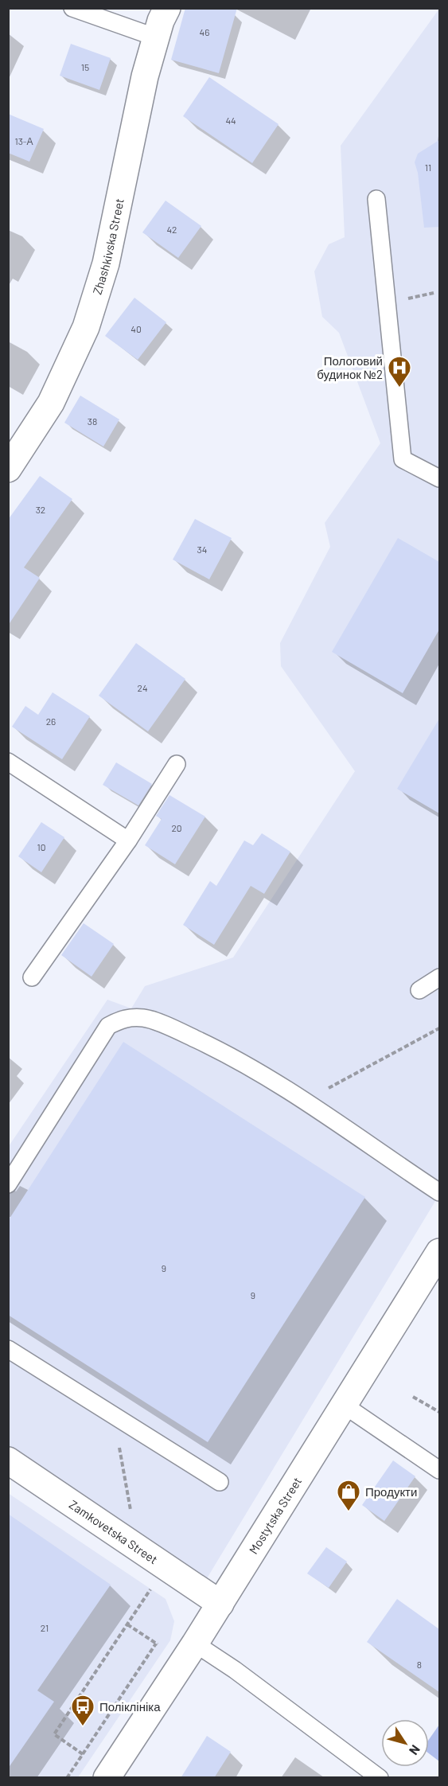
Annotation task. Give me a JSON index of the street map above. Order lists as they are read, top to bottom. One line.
{"streets":{"street":["Zhashkivska Street","Mostytska Street","Zamkovetska Street"]},"crossings":[["Mostytska Street","Zamkovetska Street"]],"places":{"hospital":["Пологовий будинок №2"],"shop":["Продукти"],"bus stop":["Поліклініка"]},"house_numbers":["46","15","44","13-А","11","42","40","38","32","34","24","26","20","10","9","9","21","8"],"north":"bottom right"}
